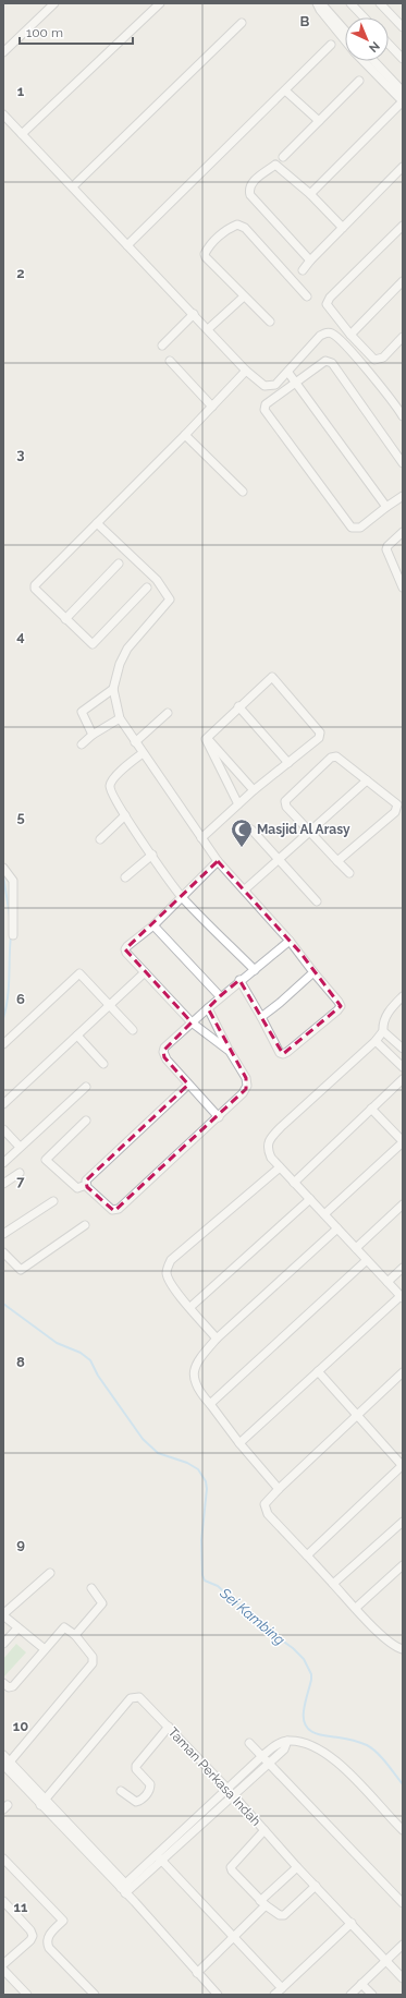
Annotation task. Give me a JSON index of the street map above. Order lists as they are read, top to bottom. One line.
{"streets":{"street":["Taman Perkasa Indah"]},"water":["Sei Kambing"],"places":{"mosque":["Masjid Al Arasy"]},"scale_bar":"100 m","north":"bottom right","grid":{"columns":["B"],"rows":["1","2","3","4","5","6","7","8","9","10","11"]}}
